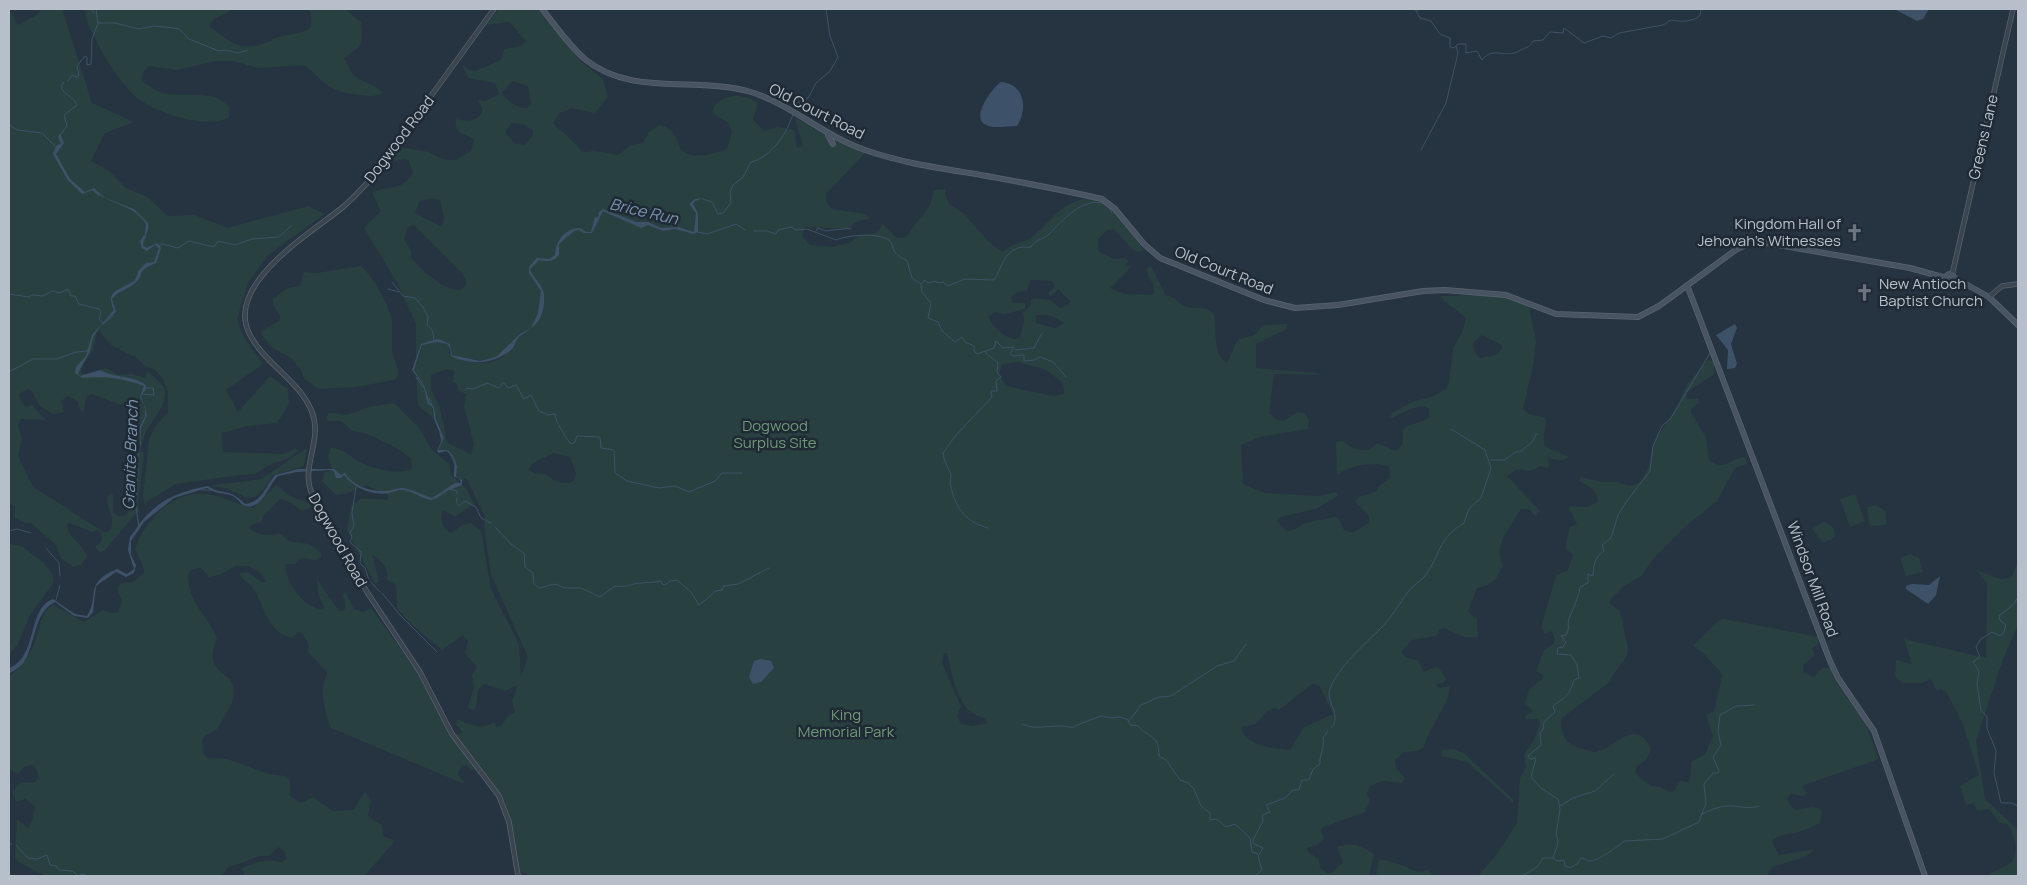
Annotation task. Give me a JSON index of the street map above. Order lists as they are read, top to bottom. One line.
{"streets":{"main road":["Old Court Road","Windsor Mill Road"],"street":["Greens Lane","Dogwood Road"]},"crossings":[["Old Court Road","Greens Lane"],["Old Court Road","Windsor Mill Road"]],"water":["Brice Run","Granite Branch"],"parks":["Dogwood Surplus Site","King Memorial Park"],"places":{"church":["Kingdom Hall of Jehovah's Witnesses","New Antioch Baptist Church"]}}
